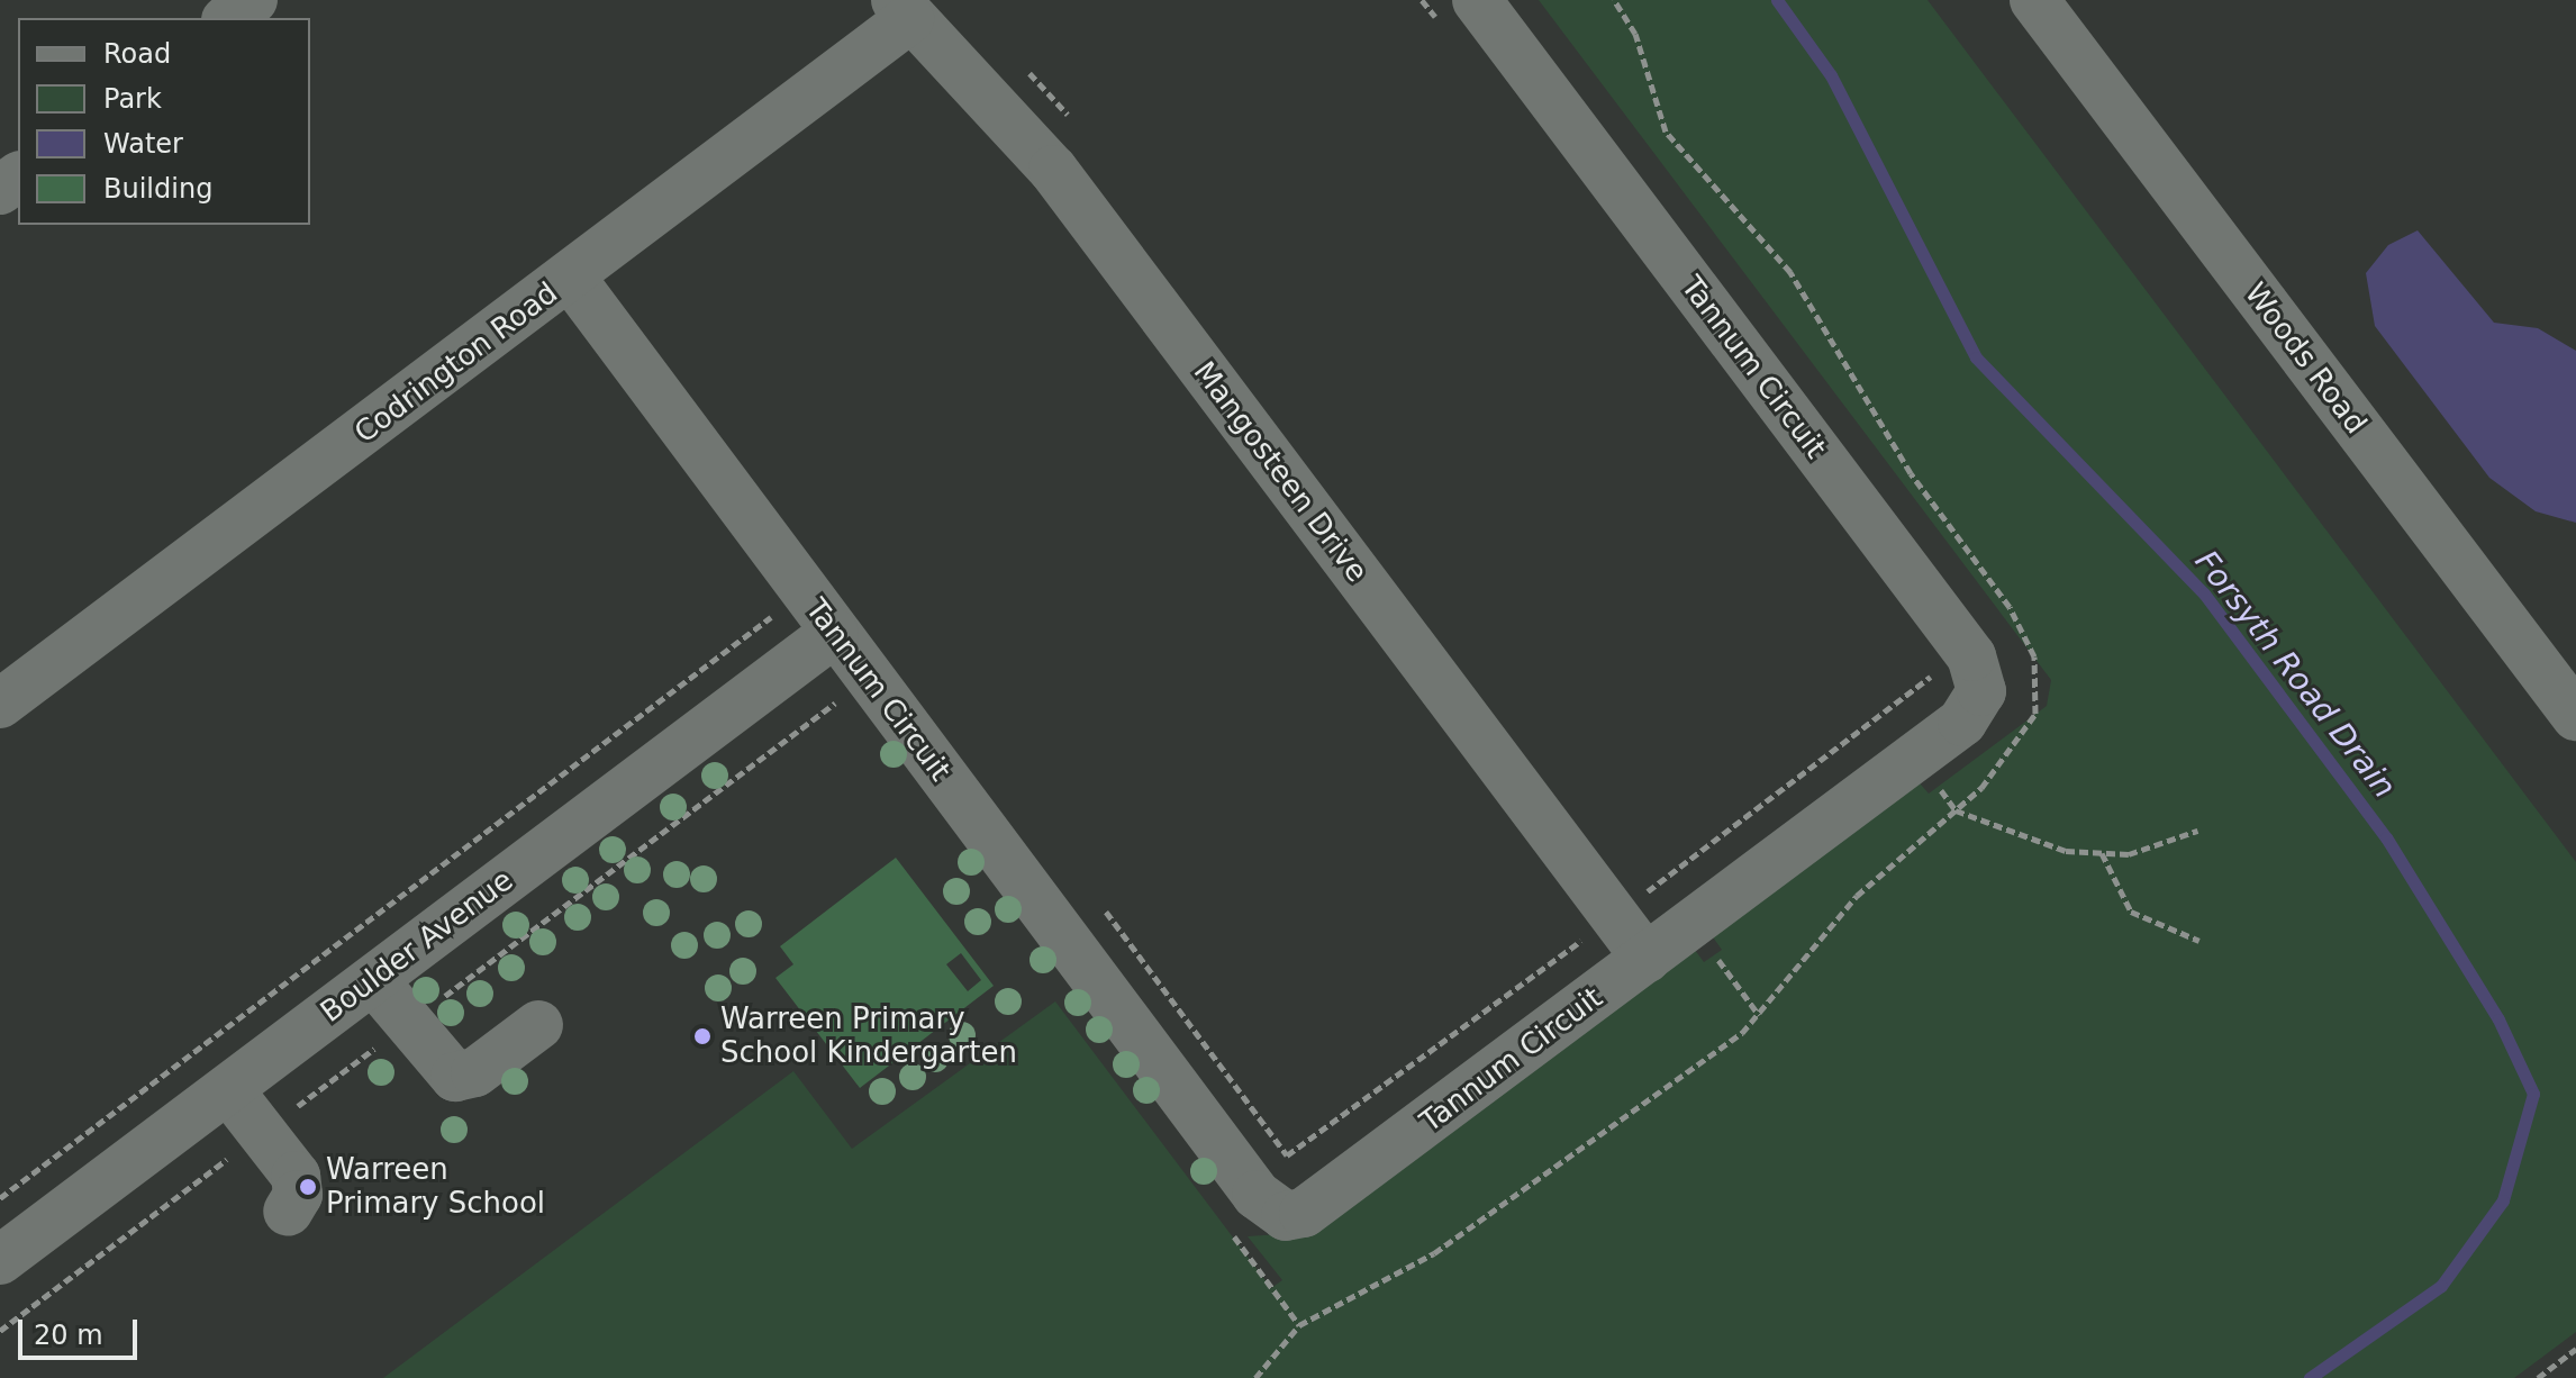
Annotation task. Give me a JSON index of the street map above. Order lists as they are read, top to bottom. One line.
{"streets":{"street":["Woods Road","Codrington Road","Tannum Circuit","Mangosteen Drive","Boulder Avenue"]},"crossings":[["Codrington Road","Tannum Circuit"],["Codrington Road","Mangosteen Drive"],["Tannum Circuit","Mangosteen Drive"],["Tannum Circuit","Boulder Avenue"]],"water":["Forsyth Road Drain"],"places":["Warreen Primary School Kindergarten","Warreen Primary School"],"legend":["Road","Park","Water","Building"],"scale_bar":"20 m"}
